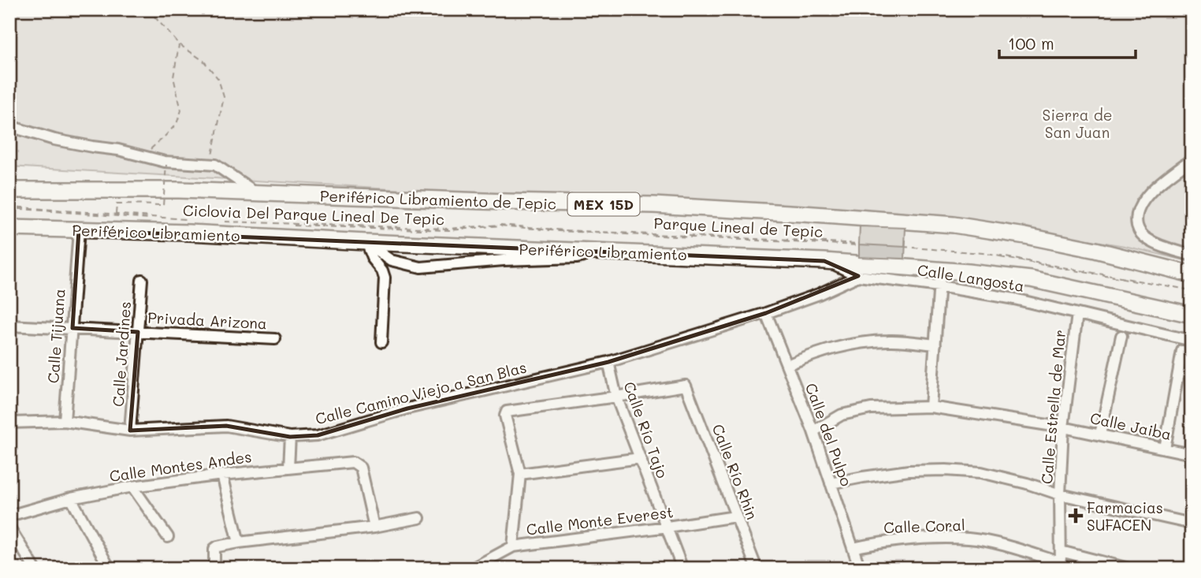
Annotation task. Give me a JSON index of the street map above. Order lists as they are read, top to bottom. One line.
{"streets":{"highway":["Periférico Libramiento de Tepic","MEX 15D","Periférico Libramiento"],"street":["Calle Langosta","Privada Arizona","Calle Tijuana","Calle Jardines","Calle Camino Viejo a San Blas","Calle Estrella de Mar","Calle Jaiba","Calle Río Tajo","Calle del Pulpo","Calle Montes Andes","Calle Río Rhin","Calle Monte Everest","Calle Coral"],"path":["Ciclovia Del Parque Lineal De Tepic","Parque Lineal de Tepic"]},"crossings":[["Ciclovia Del Parque Lineal De Tepic","Parque Lineal de Tepic"],["Periférico Libramiento","Calle Langosta"],["Periférico Libramiento","Calle Tijuana"],["Calle Langosta","Calle Estrella de Mar"],["Privada Arizona","Calle Tijuana"],["Privada Arizona","Calle Jardines"],["Calle Tijuana","Calle Camino Viejo a San Blas"],["Calle Jardines","Calle Camino Viejo a San Blas"],["Calle Camino Viejo a San Blas","Calle Río Tajo"],["Calle Camino Viejo a San Blas","Calle del Pulpo"],["Calle Estrella de Mar","Calle Jaiba"],["Calle Estrella de Mar","Calle Coral"],["Calle Jaiba","Calle del Pulpo"],["Calle Río Tajo","Calle Río Rhin"],["Calle Río Tajo","Calle Monte Everest"],["Calle del Pulpo","Calle Coral"],["Calle Río Rhin","Calle Monte Everest"]],"parks":["Sierra de San Juan"],"places":{"health":["Farmacias SUFACEN"]},"scale_bar":"100 m"}
